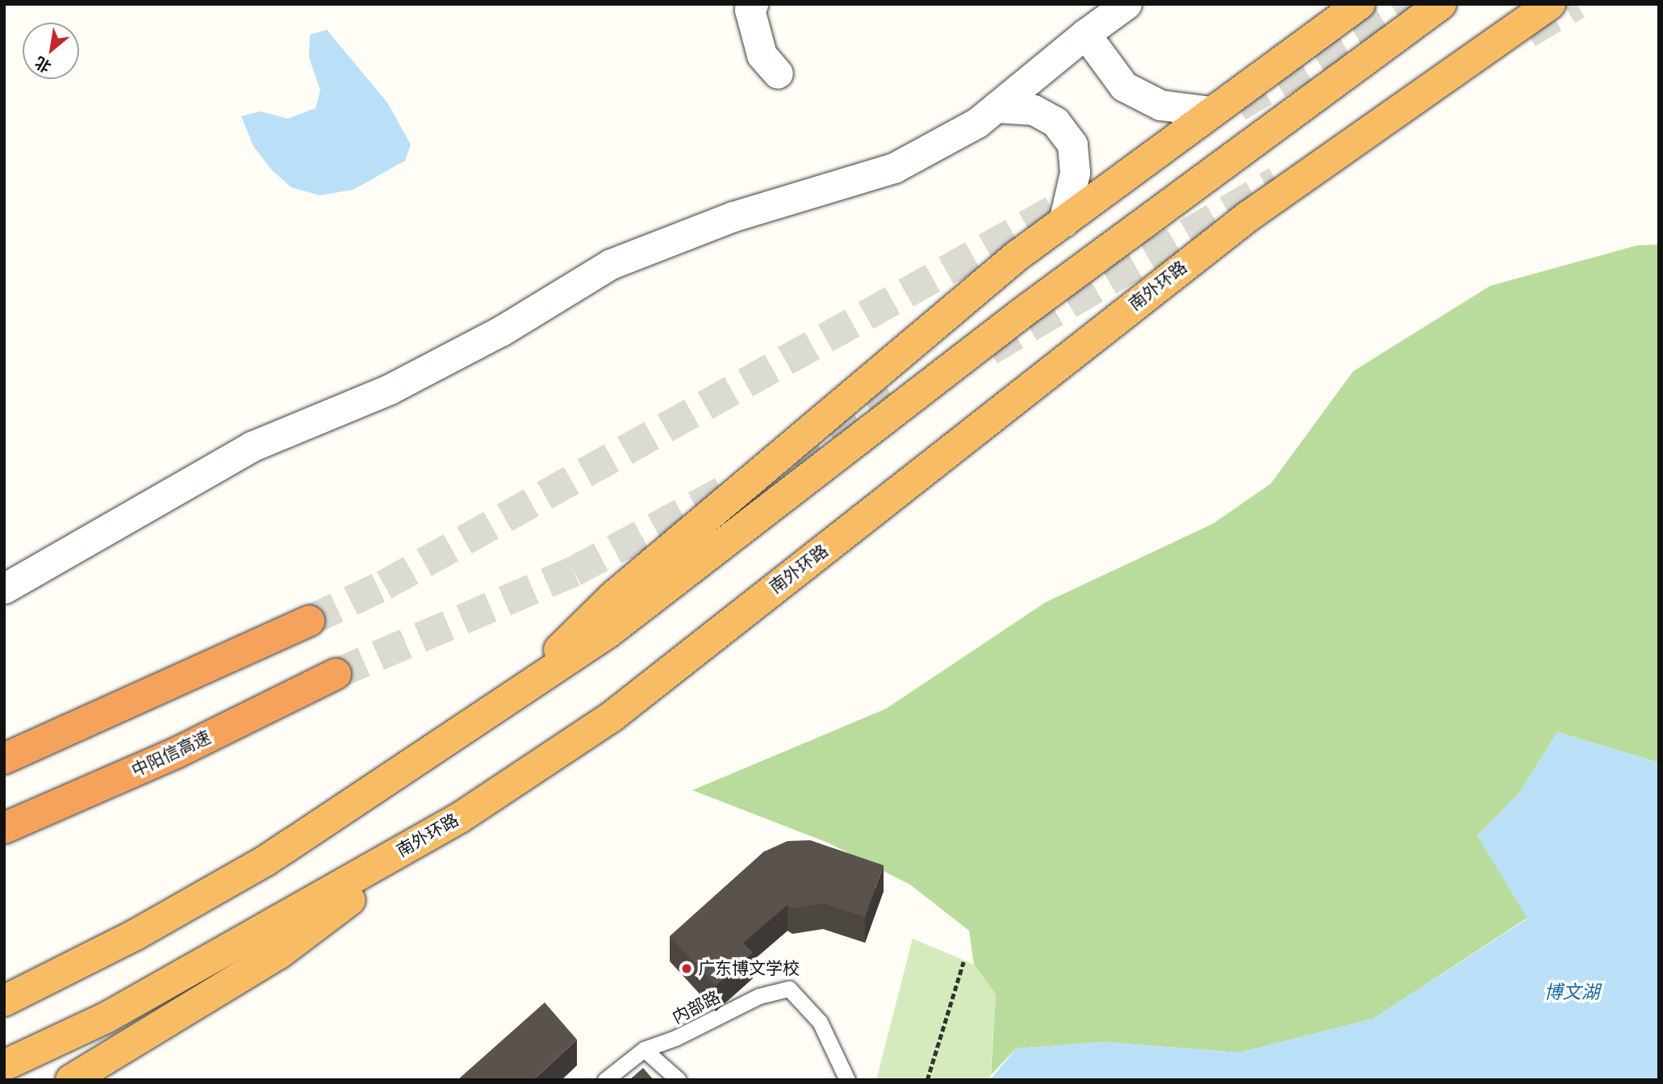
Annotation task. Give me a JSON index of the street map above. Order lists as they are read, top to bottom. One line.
{"streets":{"highway":["南外环路","中阳信高速"],"lane":["内部路"]},"water":["博文湖"],"places":["广东博文学校"],"north":"bottom left"}
